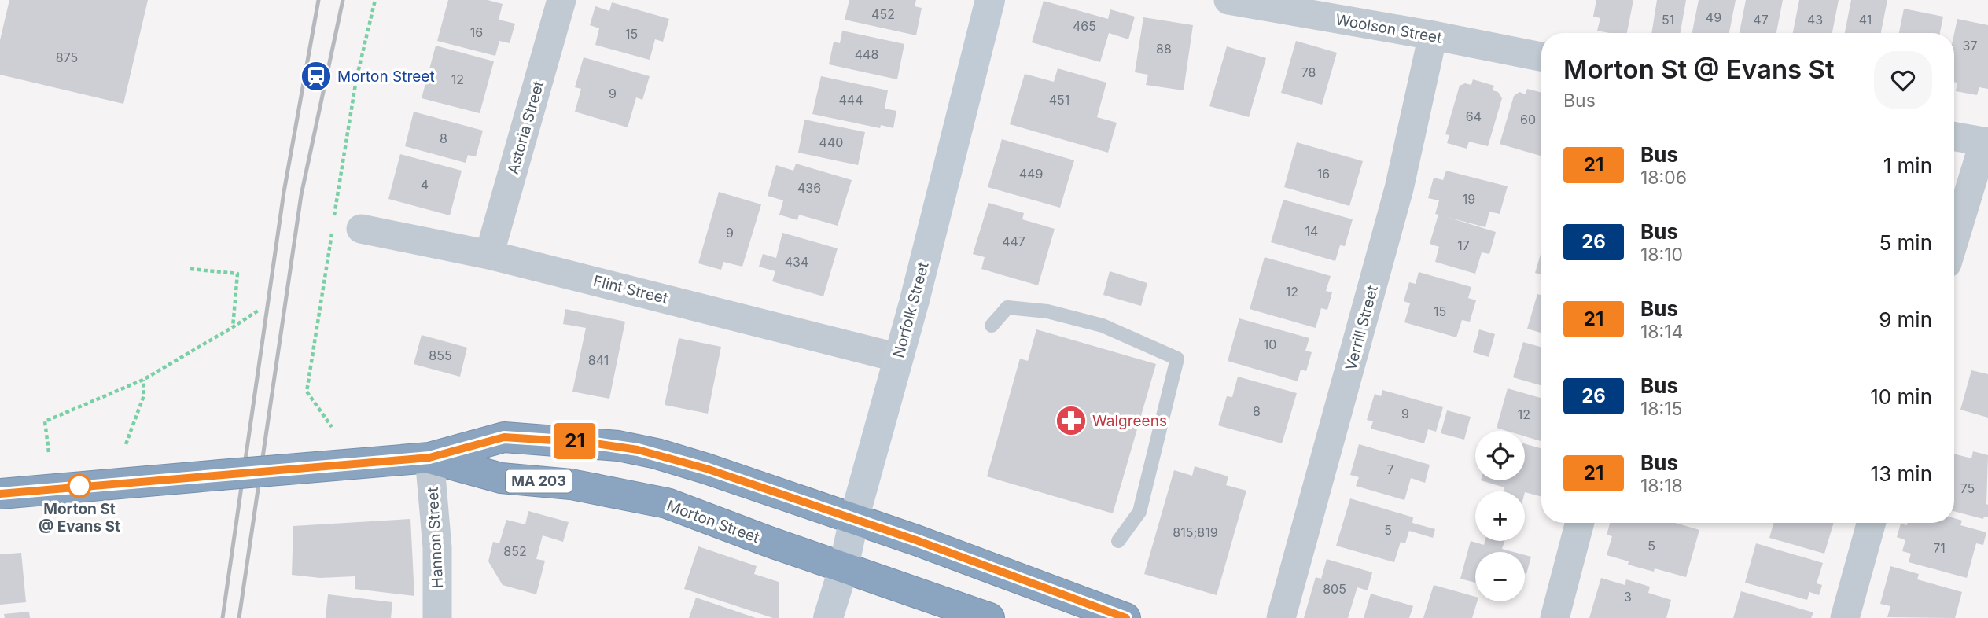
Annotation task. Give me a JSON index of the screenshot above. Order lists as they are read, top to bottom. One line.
{"streets":{"highway":["MA 203","Morton Street"],"main road":["Norfolk Street"],"street":["Woolson Street","Astoria Street","Flint Street","Verrill Street","Hannon Street"]},"crossings":[["Woolson Street","Verrill Street"],["Astoria Street","Flint Street"],["Flint Street","Norfolk Street"],["Norfolk Street","Morton Street"],["Morton Street","Hannon Street"]],"places":{"station":["Morton Street"],"pharmacy":["Walgreens"],"other":["Morton St @ Evans St"]},"lines":["bus line 21"],"house_numbers":["452","49","51","47","43","41","465","16","15","37","88","448","875","78","12","9","444","451","64","60","8","440","449","16","4","436","19","14","9","447","17","434","12","15","10","855","841","8","9","12","7","75","5","815;819","5","71","852","805","3"],"page":{"on_map":"21","heading":["Morton St @ Evans St","Bus"],"list":[{"mark":"21","name":"Bus","note":"18:06","value":"1 min"},{"mark":"26","name":"Bus","note":"18:10","value":"5 min"},{"mark":"21","name":"Bus","note":"18:14","value":"9 min"},{"mark":"26","name":"Bus","note":"18:15","value":"10 min"},{"mark":"21","name":"Bus","note":"18:18","value":"13 min"}],"map_buttons":["+","−"]}}
